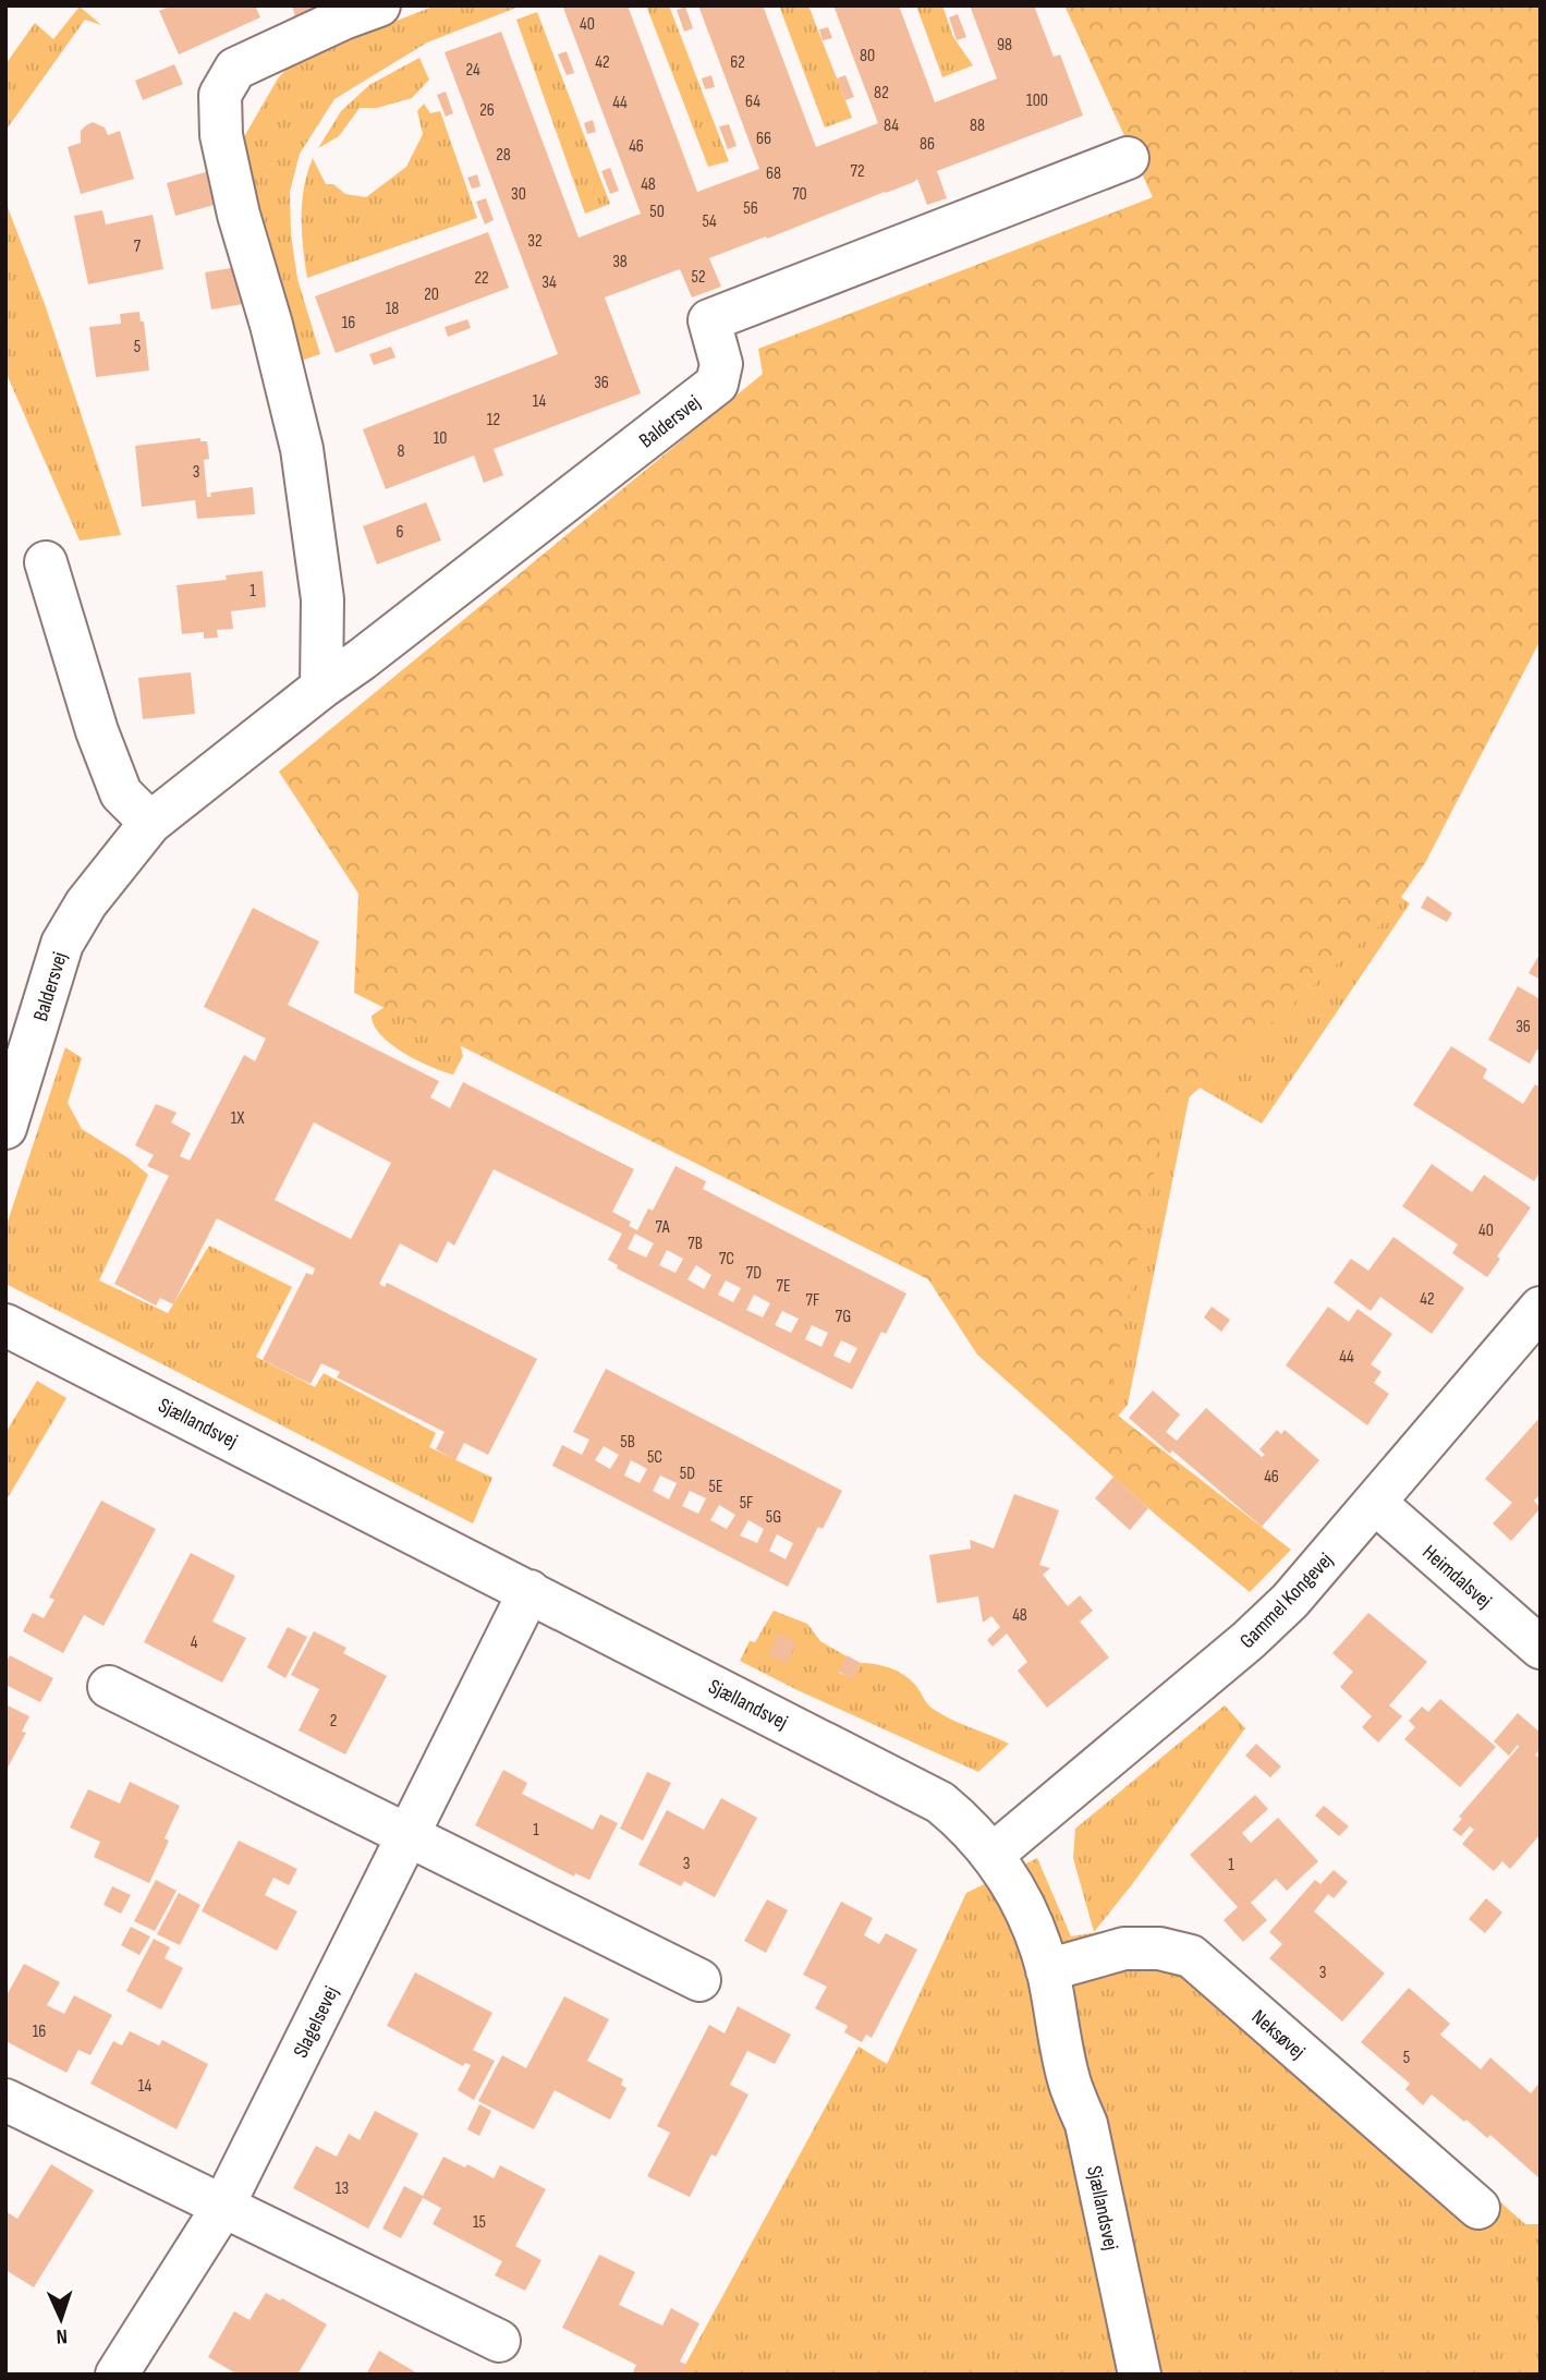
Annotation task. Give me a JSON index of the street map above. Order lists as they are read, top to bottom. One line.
{"streets":{"street":["Baldersvej","Sjællandsvej","Heimdalsvej","Gammel Kongevej","Slagelsevej","Neksøvej"]},"crossings":[["Sjællandsvej","Gammel Kongevej"],["Sjællandsvej","Slagelsevej"],["Sjællandsvej","Neksøvej"],["Heimdalsvej","Gammel Kongevej"]],"house_numbers":["40","98","80","42","62","24","82","100","64","44","26","84","88","66","86","46","28","72","68","48","30","70","56","50","54","32","7","38","52","22","34","20","18","16","5","36","14","12","10","8","3","6","1","36","1X","7A","40","7B","7C","7D","7E","42","7F","7G","44","5B","5C","5D","46","5E","5F","5G","48","4","2","1","3","1","3","16","5","14","13","15"],"north":"bottom"}
